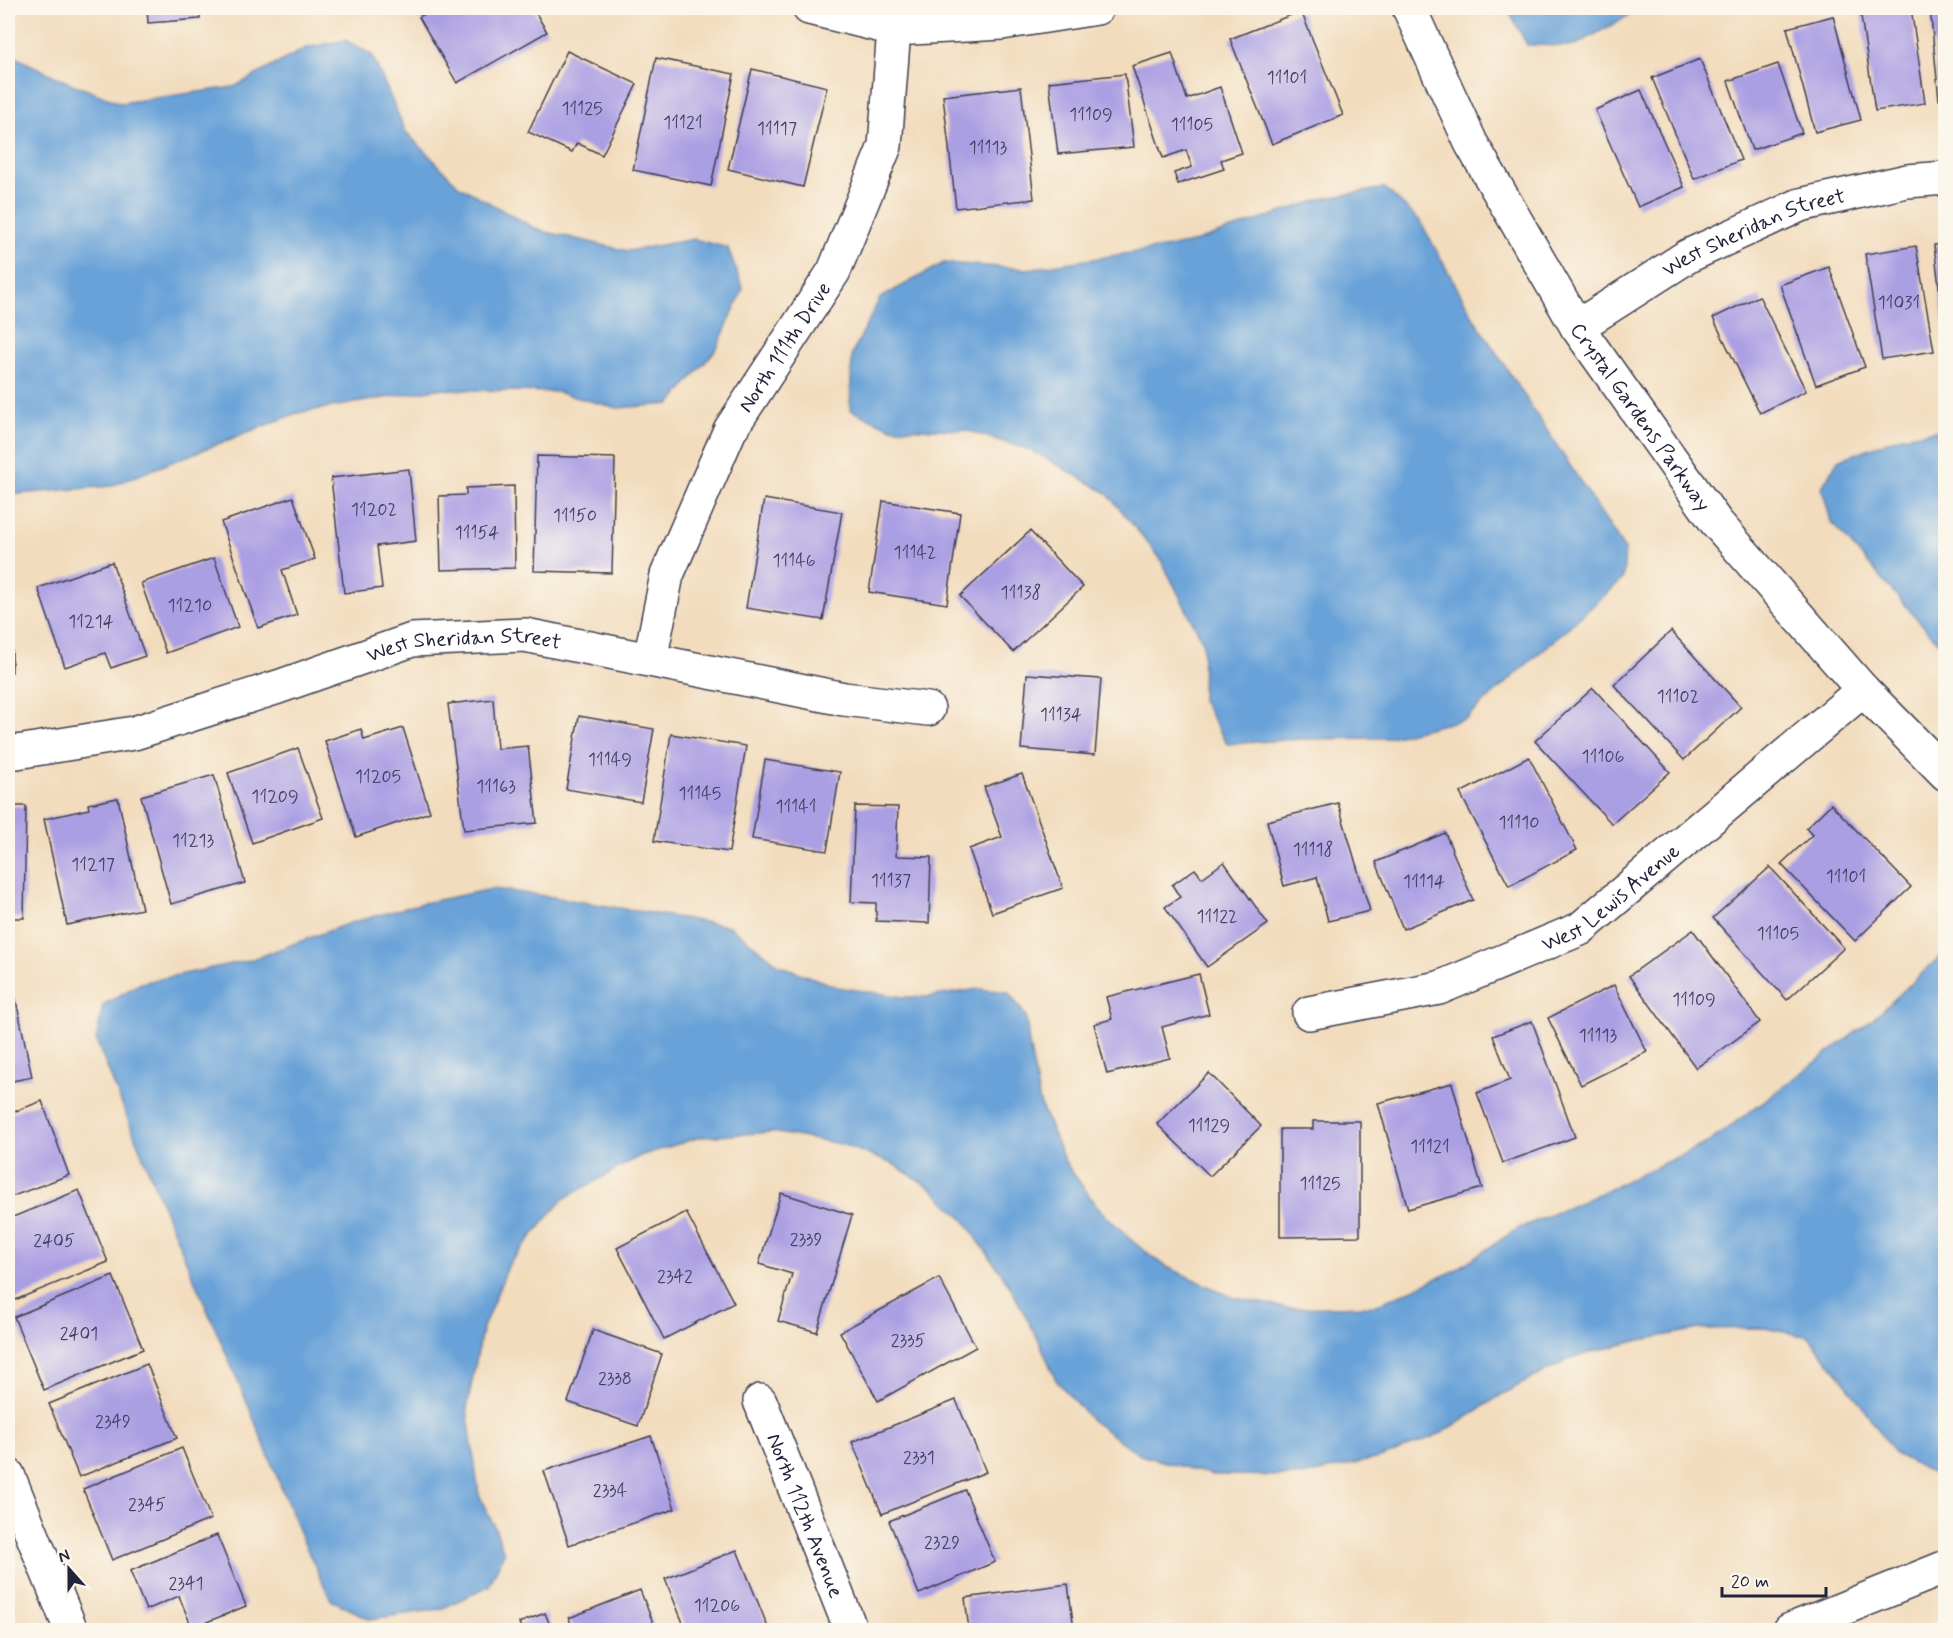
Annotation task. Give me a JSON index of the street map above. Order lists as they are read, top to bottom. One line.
{"streets":{"street":["West Sheridan Street","North 111th Drive","Crystal Gardens Parkway","West Lewis Avenue","North 112th Avenue"]},"crossings":[["West Sheridan Street","North 111th Drive"],["West Sheridan Street","Crystal Gardens Parkway"],["Crystal Gardens Parkway","West Lewis Avenue"]],"house_numbers":["11101","11125","11109","11121","11105","11117","11113","11031","11202","11150","11154","11142","11146","11138","11210","11214","11102","11134","11106","11149","11205","11163","11145","11209","11141","11110","11213","11118","11217","11101","11137","11114","11122","11105","11109","11113","11129","11121","11125","2339","2405","2342","2401","2335","2338","2349","2331","2334","2345","2329","2341","11206"],"scale_bar":"20 m","north":"top"}
